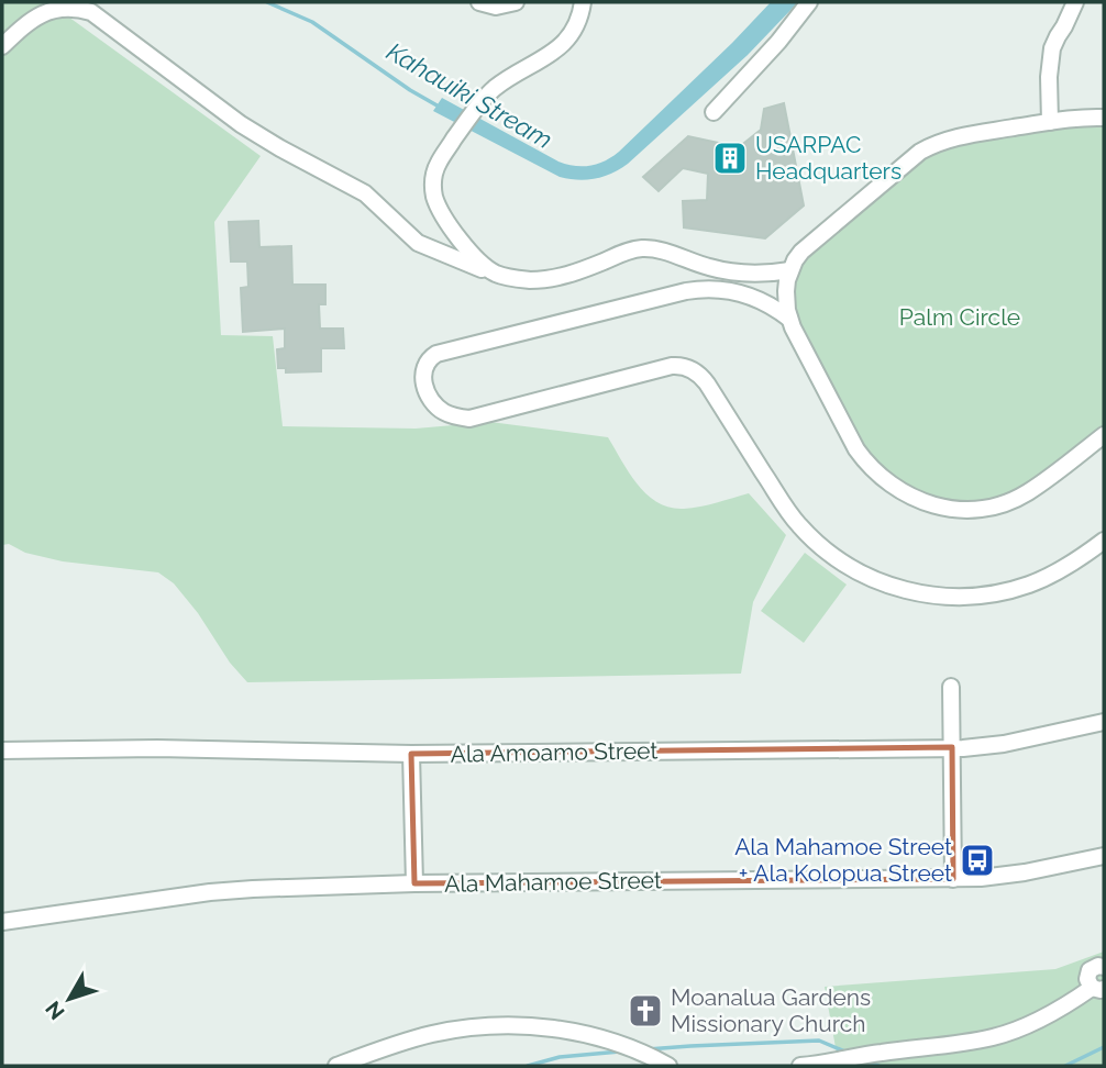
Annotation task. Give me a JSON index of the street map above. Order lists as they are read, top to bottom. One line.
{"streets":{"street":["Ala Amoamo Street","Ala Mahamoe Street"]},"water":["Kahauiki Stream"],"parks":["Palm Circle"],"places":{"building":["USARPAC Headquarters"],"bus stop":["Ala Mahamoe Street + Ala Kolopua Street"],"church":["Moanalua Gardens Missionary Church"]},"north":"bottom left"}
